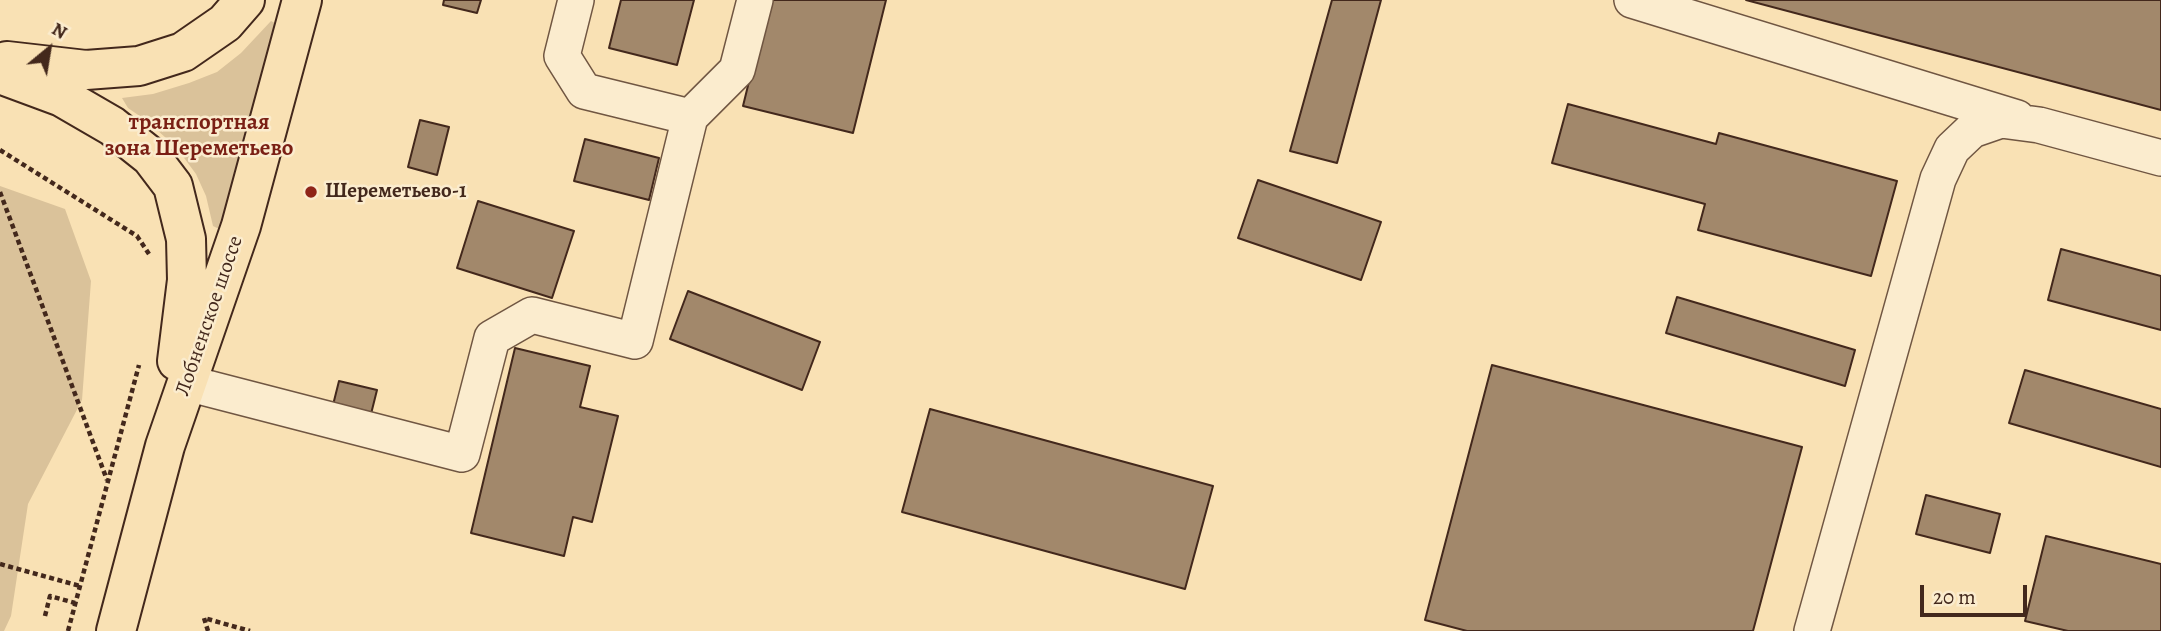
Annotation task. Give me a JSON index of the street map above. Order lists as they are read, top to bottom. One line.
{"streets":{"main road":["Лобненское шоссе"]},"districts":["транспортная зона Шереметьево"],"places":["Шереметьево-1"],"scale_bar":"20 m","north":"top right"}
